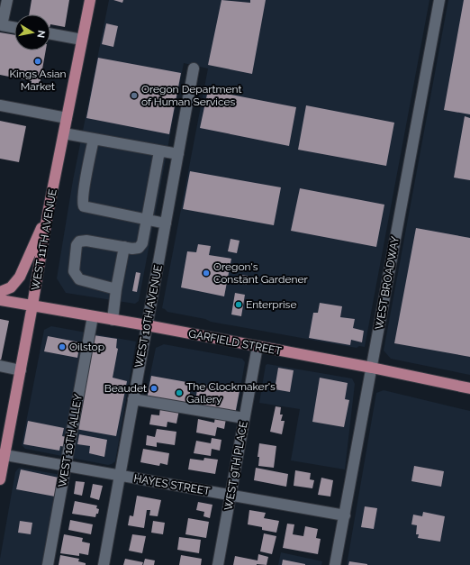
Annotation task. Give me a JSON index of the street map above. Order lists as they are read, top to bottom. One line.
{"streets":{"main road":["WEST 11TH AVENUE","GARFIELD STREET"],"street":["WEST BROADWAY","WEST 10TH AVENUE","WEST 10TH ALLEY","WEST 9TH PLACE","HAYES STREET"]},"crossings":[["WEST 11TH AVENUE","GARFIELD STREET"],["WEST 11TH AVENUE","HAYES STREET"],["WEST BROADWAY","GARFIELD STREET"],["WEST BROADWAY","HAYES STREET"],["WEST 10TH AVENUE","GARFIELD STREET"],["WEST 10TH AVENUE","HAYES STREET"],["GARFIELD STREET","WEST 10TH ALLEY"],["GARFIELD STREET","WEST 9TH PLACE"],["WEST 10TH ALLEY","HAYES STREET"],["WEST 9TH PLACE","HAYES STREET"]],"places":["Kings Asian Market","Oregon Department of Human Services","Oregon's Constant Gardener","Enterprise","Oilstop","Beaudet","The Clockmaker's Gallery"],"north":"right"}
